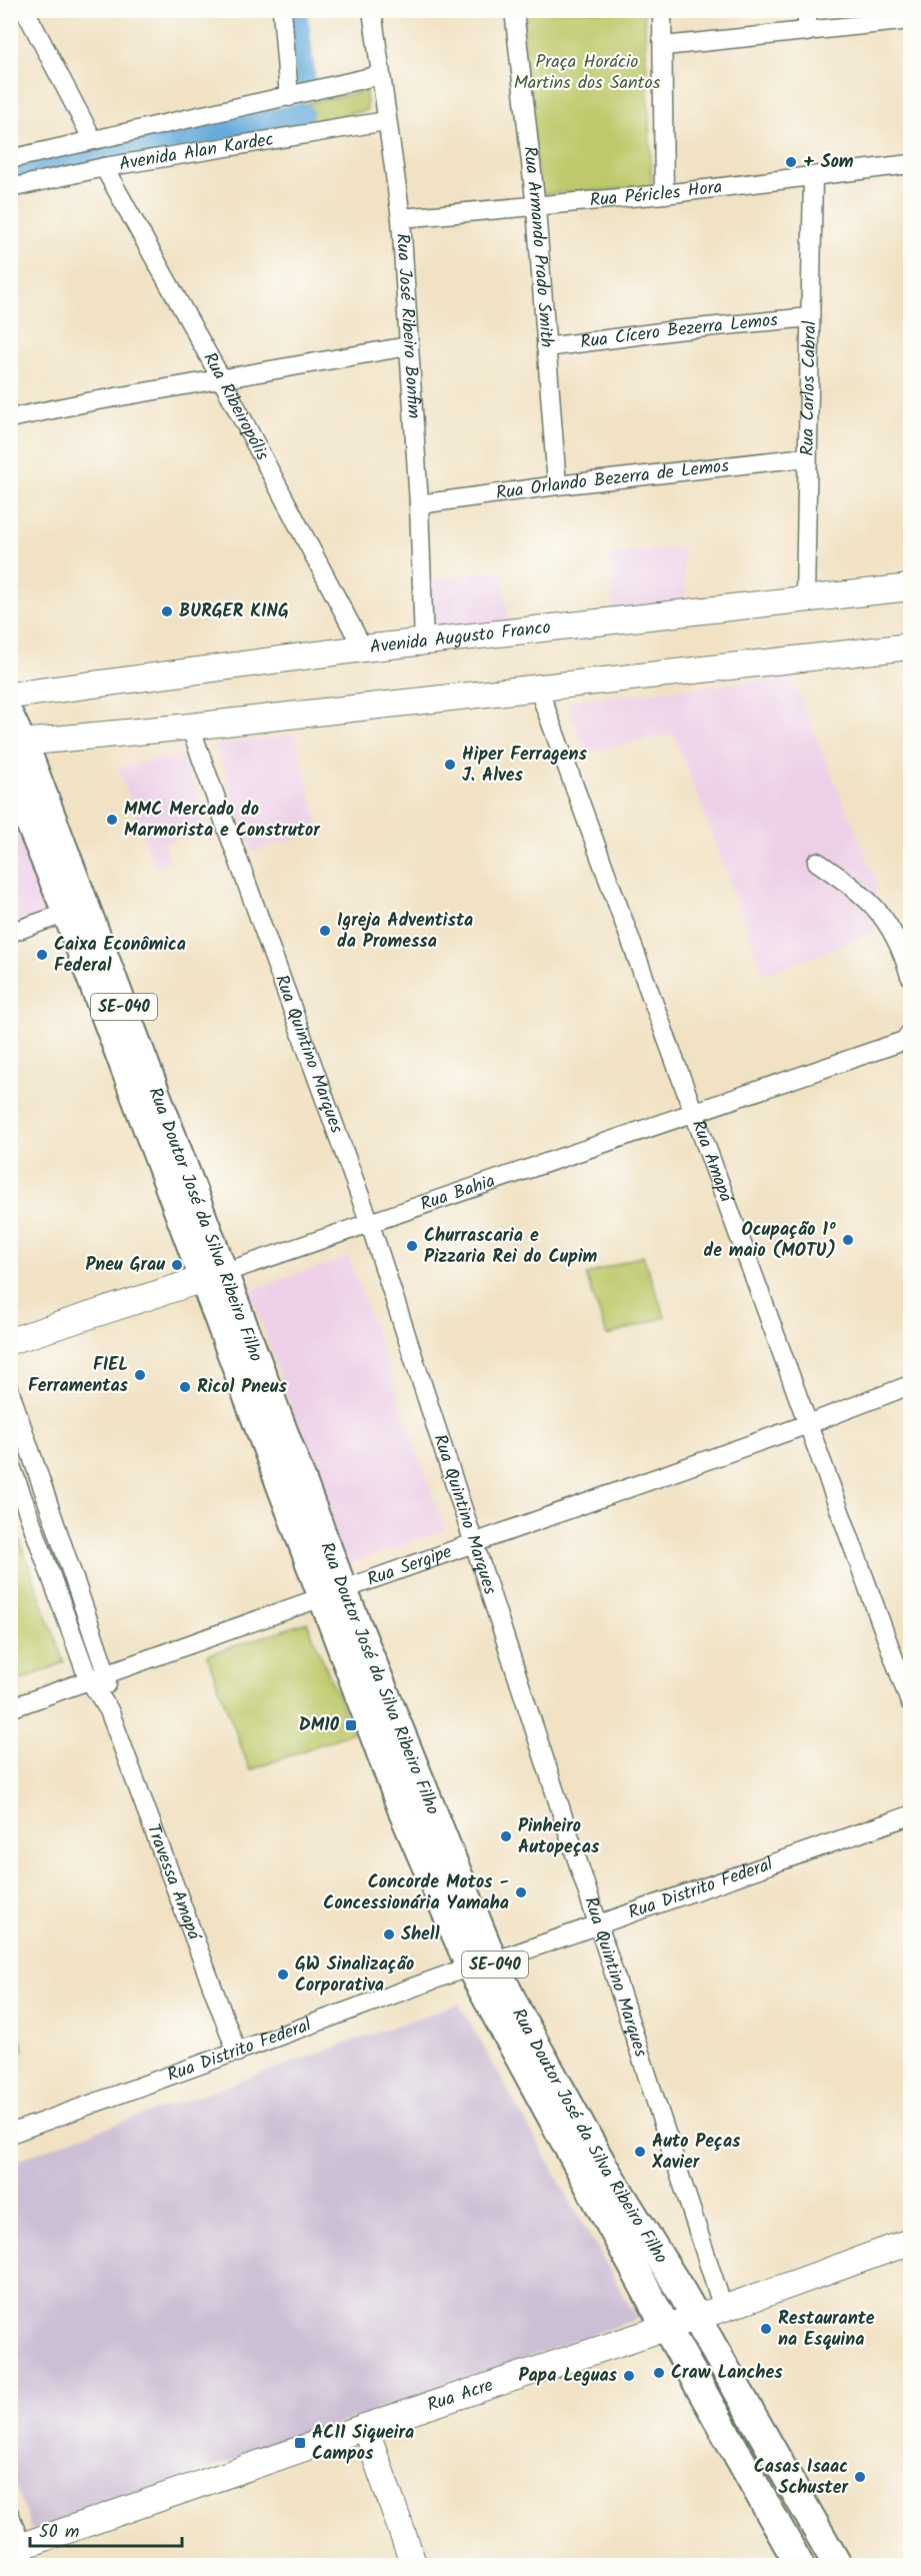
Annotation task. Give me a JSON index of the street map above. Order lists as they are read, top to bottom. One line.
{"streets":{"main road":["Avenida Augusto Franco","SE-040","Rua Bahia","Rua Doutor José da Silva Ribeiro Filho","Rua Acre"],"street":["Avenida Alan Kardec","Rua Péricles Hora","Rua Armando Prado Smith","Rua José Ribeiro Bonfim","Rua Cícero Bezerra Lemos","Rua Carlos Cabral","Rua Ribeiropólis","Rua Orlando Bezerra de Lemos","Rua Quintino Marques","Rua Amapá","Rua Sergipe","Travessa Amapá","Rua Distrito Federal"]},"crossings":[["Avenida Alan Kardec","Rua José Ribeiro Bonfim"],["Avenida Alan Kardec","Rua Ribeiropólis"],["Rua Péricles Hora","Rua Armando Prado Smith"],["Rua Péricles Hora","Rua José Ribeiro Bonfim"],["Rua Péricles Hora","Rua Carlos Cabral"],["Rua Armando Prado Smith","Rua Cícero Bezerra Lemos"],["Rua Armando Prado Smith","Rua Orlando Bezerra de Lemos"],["Rua José Ribeiro Bonfim","Rua Orlando Bezerra de Lemos"],["Rua José Ribeiro Bonfim","Avenida Augusto Franco"],["Rua Cícero Bezerra Lemos","Rua Carlos Cabral"],["Rua Carlos Cabral","Rua Orlando Bezerra de Lemos"],["Rua Carlos Cabral","Avenida Augusto Franco"],["Rua Ribeiropólis","Avenida Augusto Franco"],["Rua Quintino Marques","Rua Bahia"],["Rua Quintino Marques","Rua Sergipe"],["Rua Quintino Marques","Rua Distrito Federal"],["Rua Quintino Marques","Rua Acre"],["Rua Amapá","Rua Bahia"],["Rua Amapá","Rua Sergipe"],["Rua Bahia","Rua Doutor José da Silva Ribeiro Filho"],["Rua Doutor José da Silva Ribeiro Filho","Rua Sergipe"],["Rua Doutor José da Silva Ribeiro Filho","Rua Distrito Federal"],["Rua Doutor José da Silva Ribeiro Filho","Rua Acre"],["Rua Sergipe","Travessa Amapá"],["Travessa Amapá","Rua Distrito Federal"]],"parks":["Praça Horácio Martins dos Santos"],"places":{"other":["+ Som","BURGER KING","Hiper Ferragens J. Alves","MMC Mercado do Marmorista e Construtor","Igreja Adventista da Promessa","Caixa Econômica Federal","Ocupação 1º de maio (MOTU)","Churrascaria e Pizzaria Rei do Cupim","Pneu Grau","FIEL Ferramentas","Ricol Pneus","Pinheiro Autopeças","Concorde Motos - Concessionária Yamaha","Shell","GW Sinalização Corporativa","Auto Peças Xavier","Restaurante na Esquina","Craw Lanches","Papa Leguas","Casas Isaac Schuster"],"transit":["DM10","AC11 Siqueira Campos"]},"scale_bar":"50 m"}
